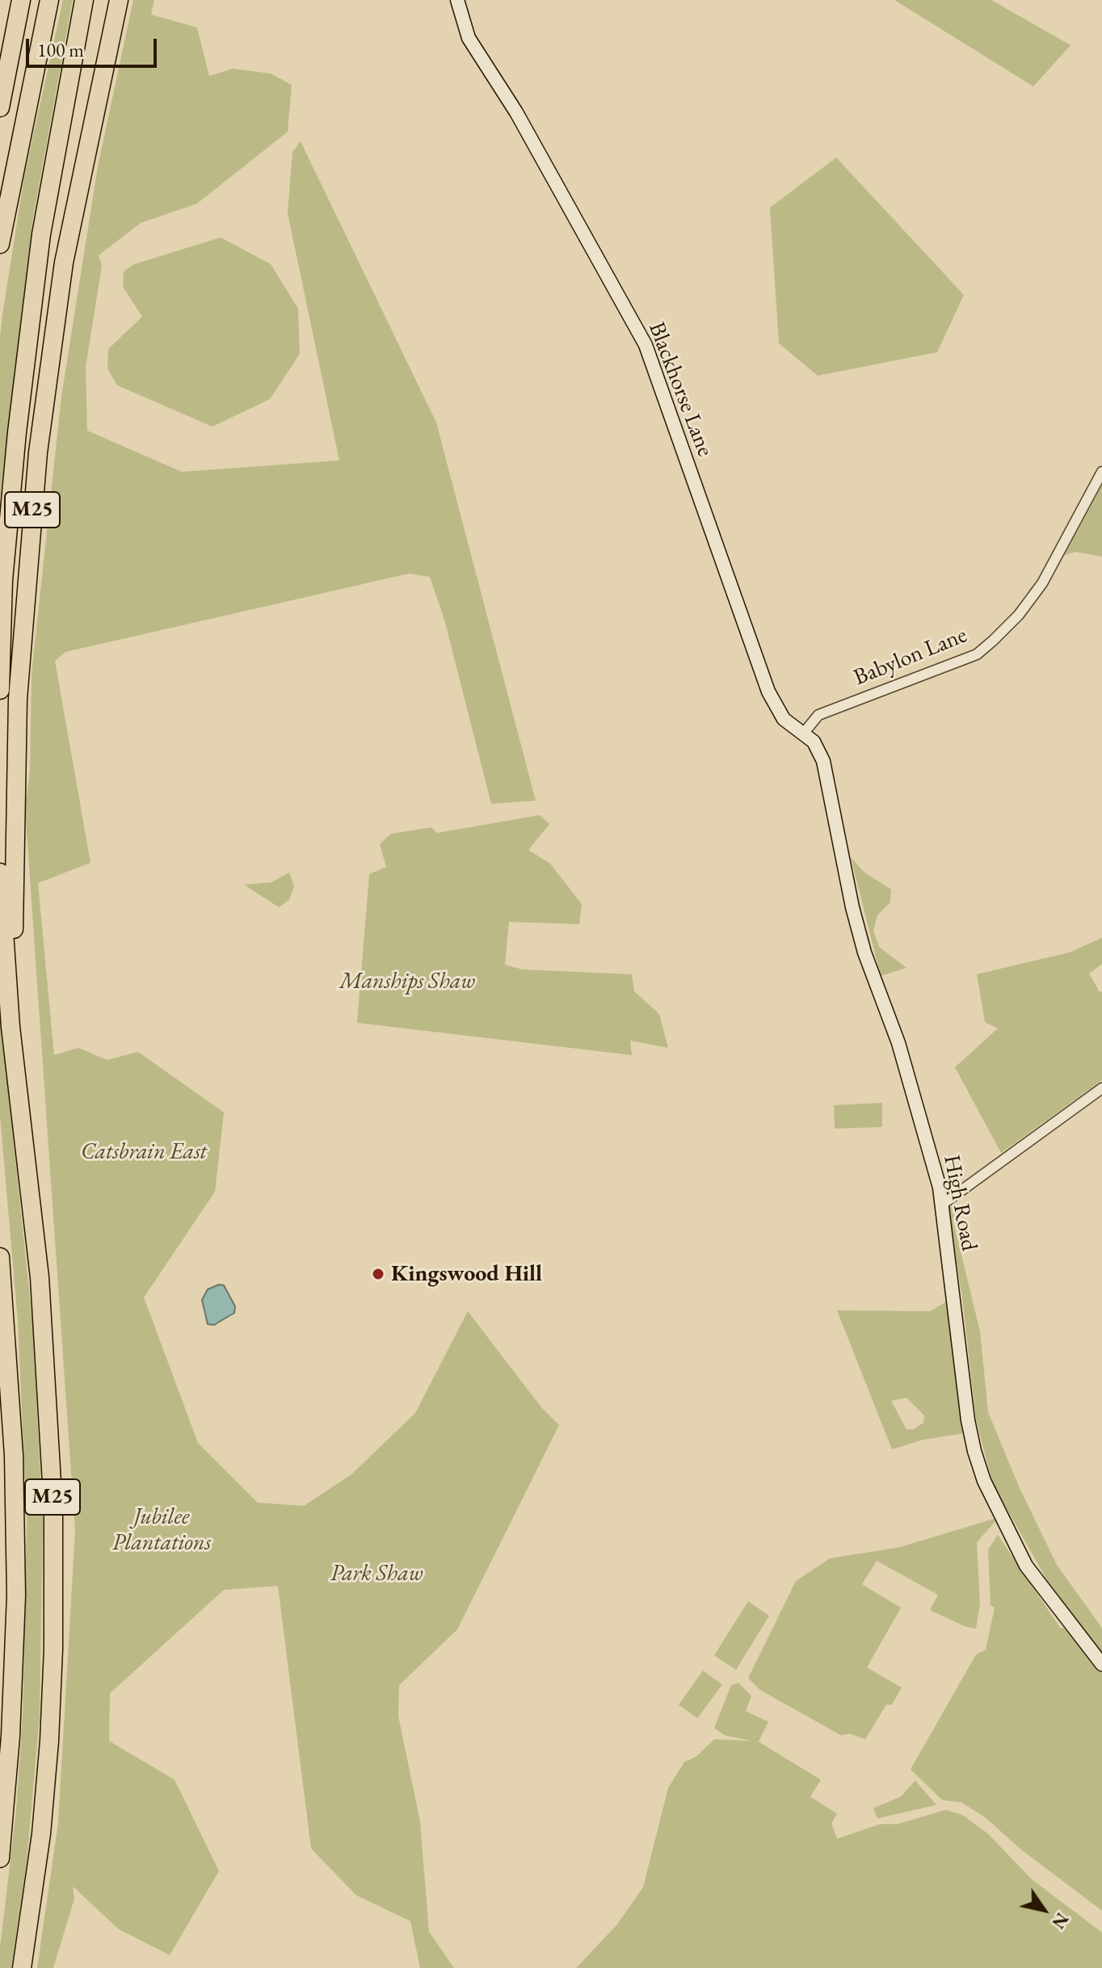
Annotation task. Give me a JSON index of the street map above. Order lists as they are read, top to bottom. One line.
{"streets":{"highway":["M25"],"street":["Blackhorse Lane","Babylon Lane","High Road"]},"crossings":[["Blackhorse Lane","Babylon Lane"],["Blackhorse Lane","High Road"],["Babylon Lane","High Road"]],"parks":["Manships Shaw","Catsbrain East","Jubilee Plantations","Park Shaw"],"places":["Kingswood Hill"],"scale_bar":"100 m","north":"bottom right"}
